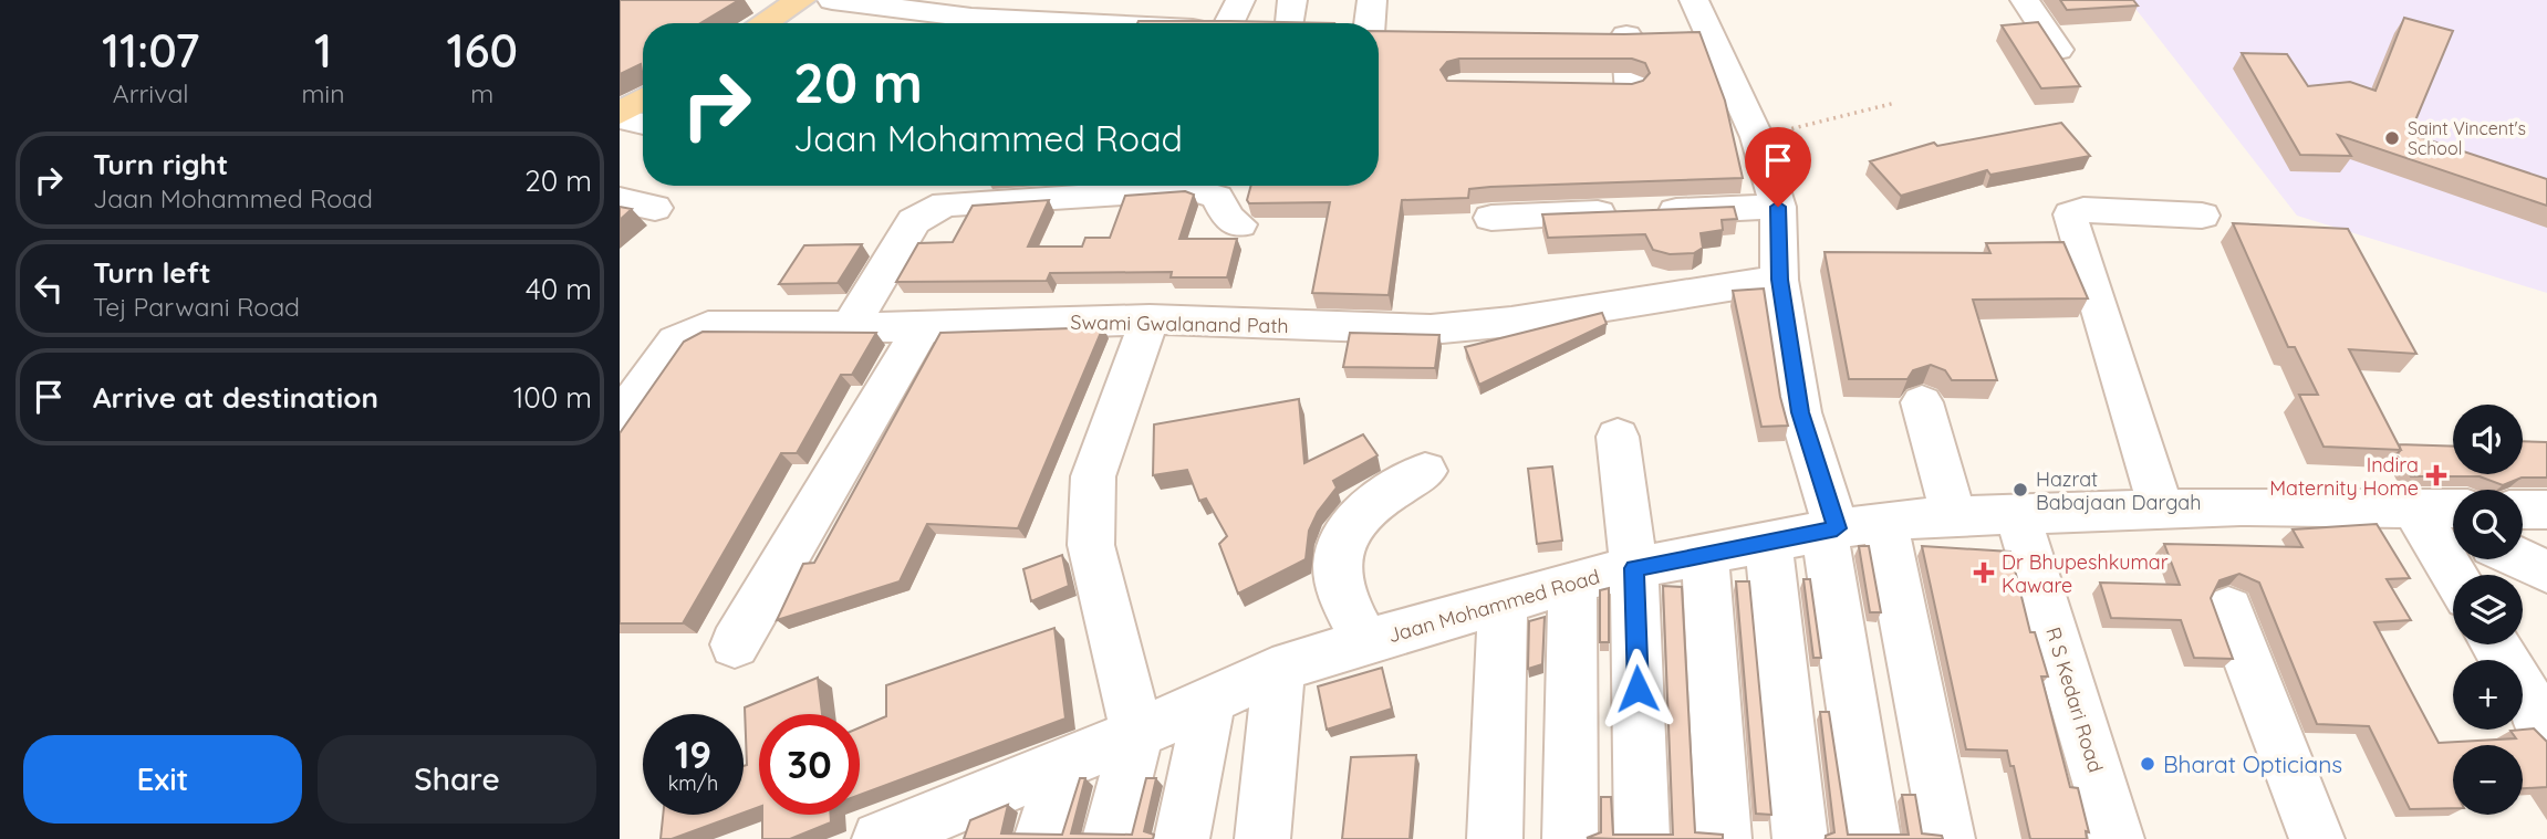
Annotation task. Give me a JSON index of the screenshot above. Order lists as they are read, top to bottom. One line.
{"streets":{"street":["Swami Gwalanand Path","Jaan Mohammed Road","R S Kedari Road"]},"crossings":[["Jaan Mohammed Road","R S Kedari Road"]],"places":{"other":["Saint Vincent's School","Hazrat Babajaan Dargah","Bharat Opticians"],"health":["Indira Maternity Home","Dr Bhupeshkumar Kaware"]},"page":{"eta":["11:07","Arrival","1","min","160","m"],"turn":["20 m","Jaan Mohammed Road"],"list":[{"name":"Turn right","note":"Jaan Mohammed Road","value":"20 m"},{"name":"Turn left","note":"Tej Parwani Road","value":"40 m"},{"name":"Arrive at destination","value":"100 m"}],"map_buttons":["+","−"],"speed":"19 km/h","limit":"30","buttons":["Exit","Share"]}}
